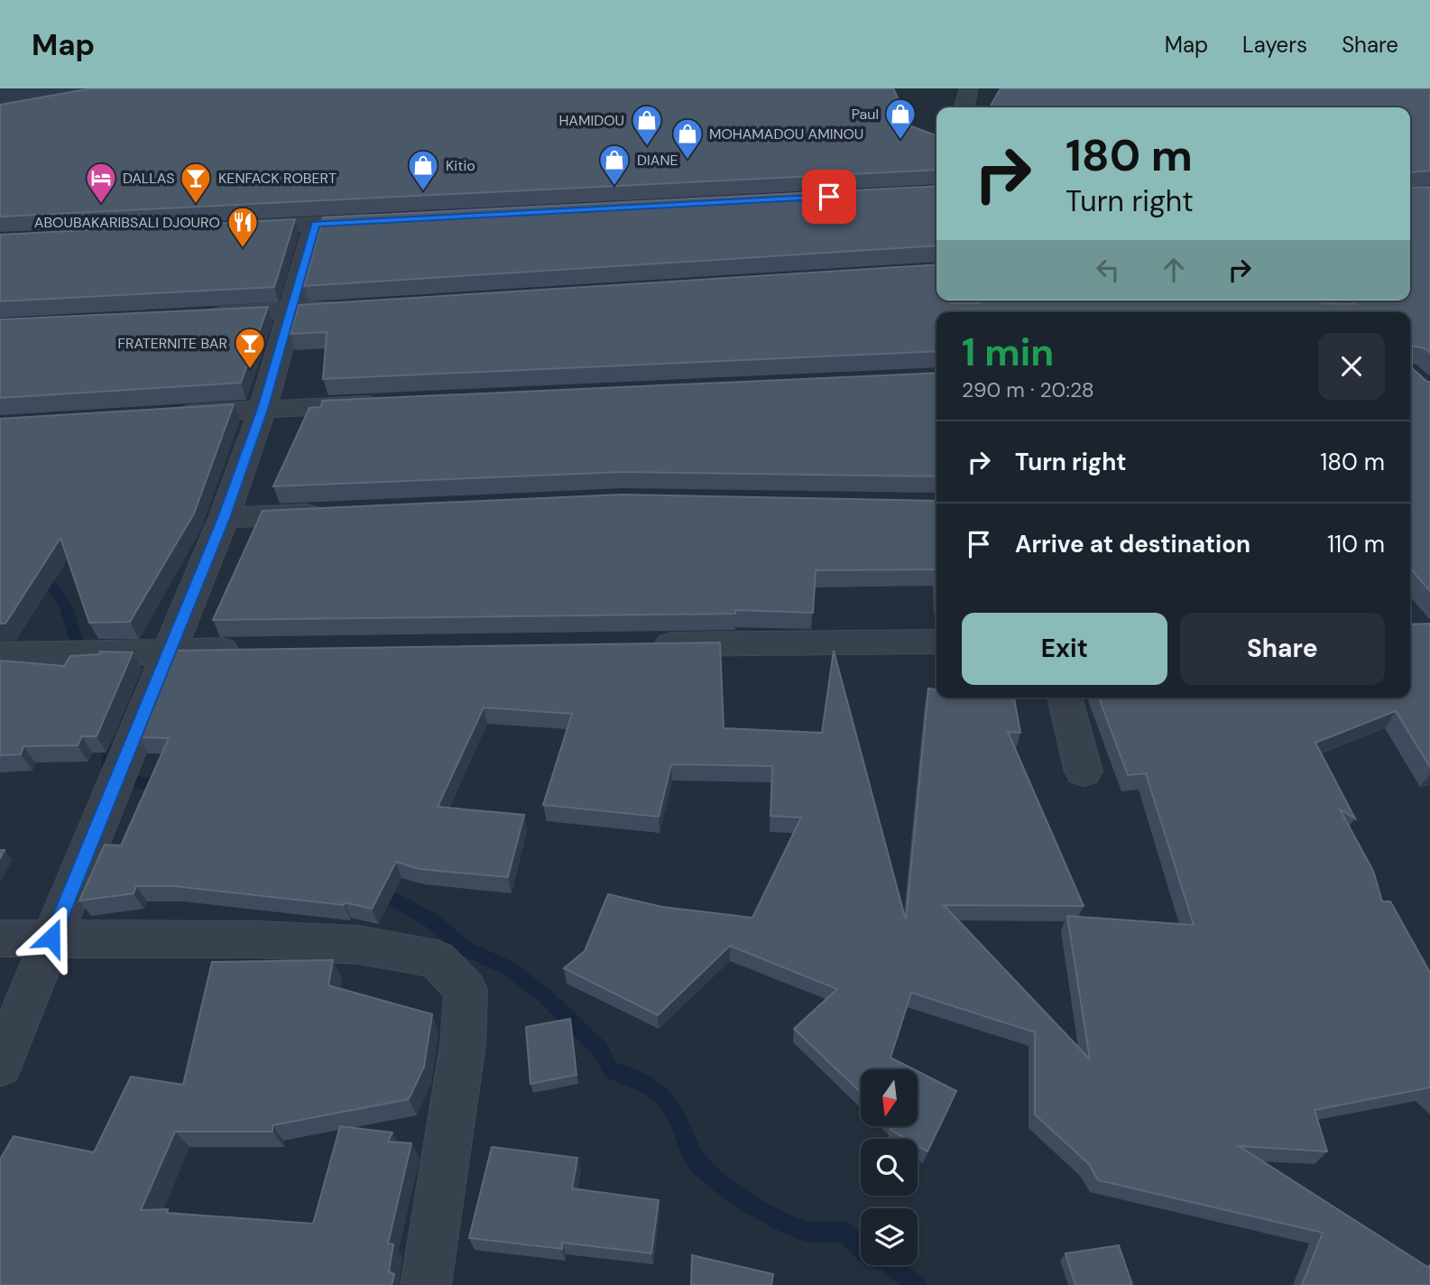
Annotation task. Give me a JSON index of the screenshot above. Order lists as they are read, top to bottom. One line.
{"places":{"shop":["Paul","HAMIDOU","MOHAMADOU AMINOU","DIANE","Kitio"],"hotel":["DALLAS"],"bar":["KENFACK ROBERT","FRATERNITE BAR"],"restaurant":["ABOUBAKARIBSALI DJOURO"]},"north":"bottom","page":{"header":"Map","nav":["Map","Layers","Share"],"turn":["180 m","Turn right"],"heading":["1 min","290 m · 20:28"],"list":[{"name":"Turn right","value":"180 m"},{"name":"Arrive at destination","value":"110 m"}],"buttons":["Exit","Share"]}}
